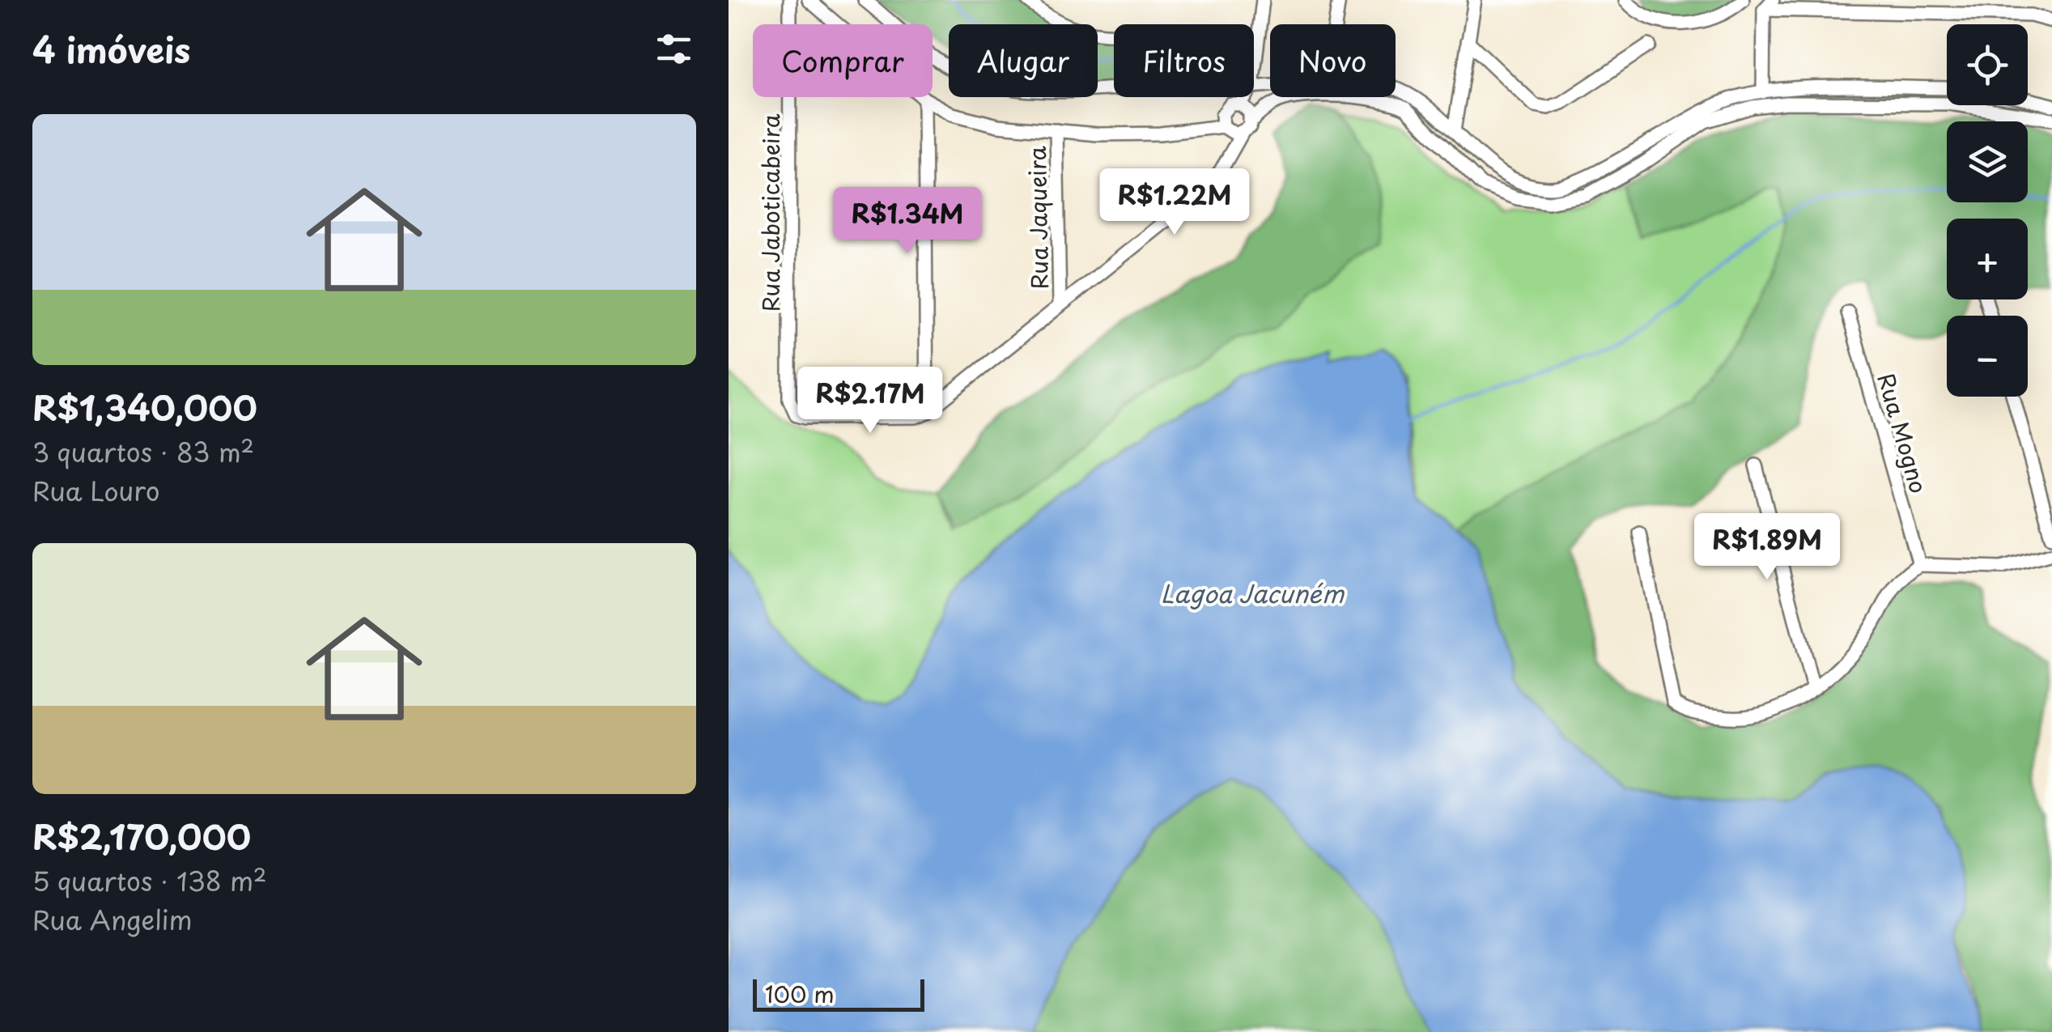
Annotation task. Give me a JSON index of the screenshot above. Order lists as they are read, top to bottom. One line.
{"streets":{"street":["Rua Jaboticabeira","Rua Jaqueira","Rua Mogno"]},"water":["Lagoa Jacuném"],"scale_bar":"100 m","page":{"heading":"4 imóveis","map_buttons":["+","−"],"chip":["Comprar","Alugar","Filtros","Novo"],"list":[{"name":"R$1,340,000","note":"3 quartos · 83 m² · Rua Louro"},{"name":"R$2,170,000","note":"5 quartos · 138 m² · Rua Angelim"}],"price":["R$1.22M","R$1.34M","R$2.17M","R$1.89M"],"scale":"100 m"}}
